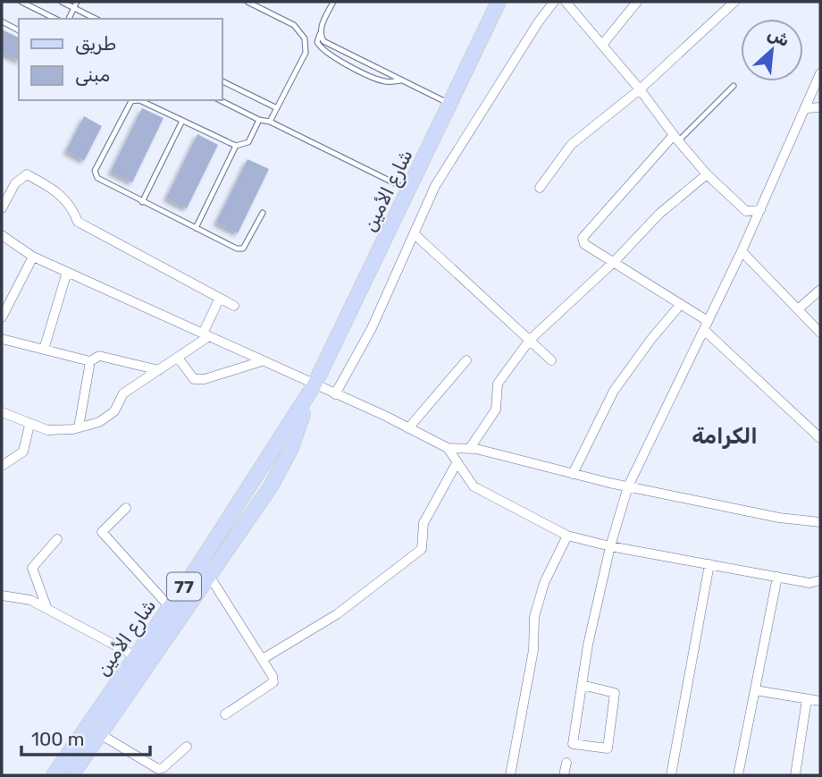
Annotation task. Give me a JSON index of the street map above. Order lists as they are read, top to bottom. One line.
{"streets":{"main road":["شارع الأمين","77"]},"districts":["الكرامة"],"legend":["طريق","مبنى"],"scale_bar":"100 m","north":"top right"}
